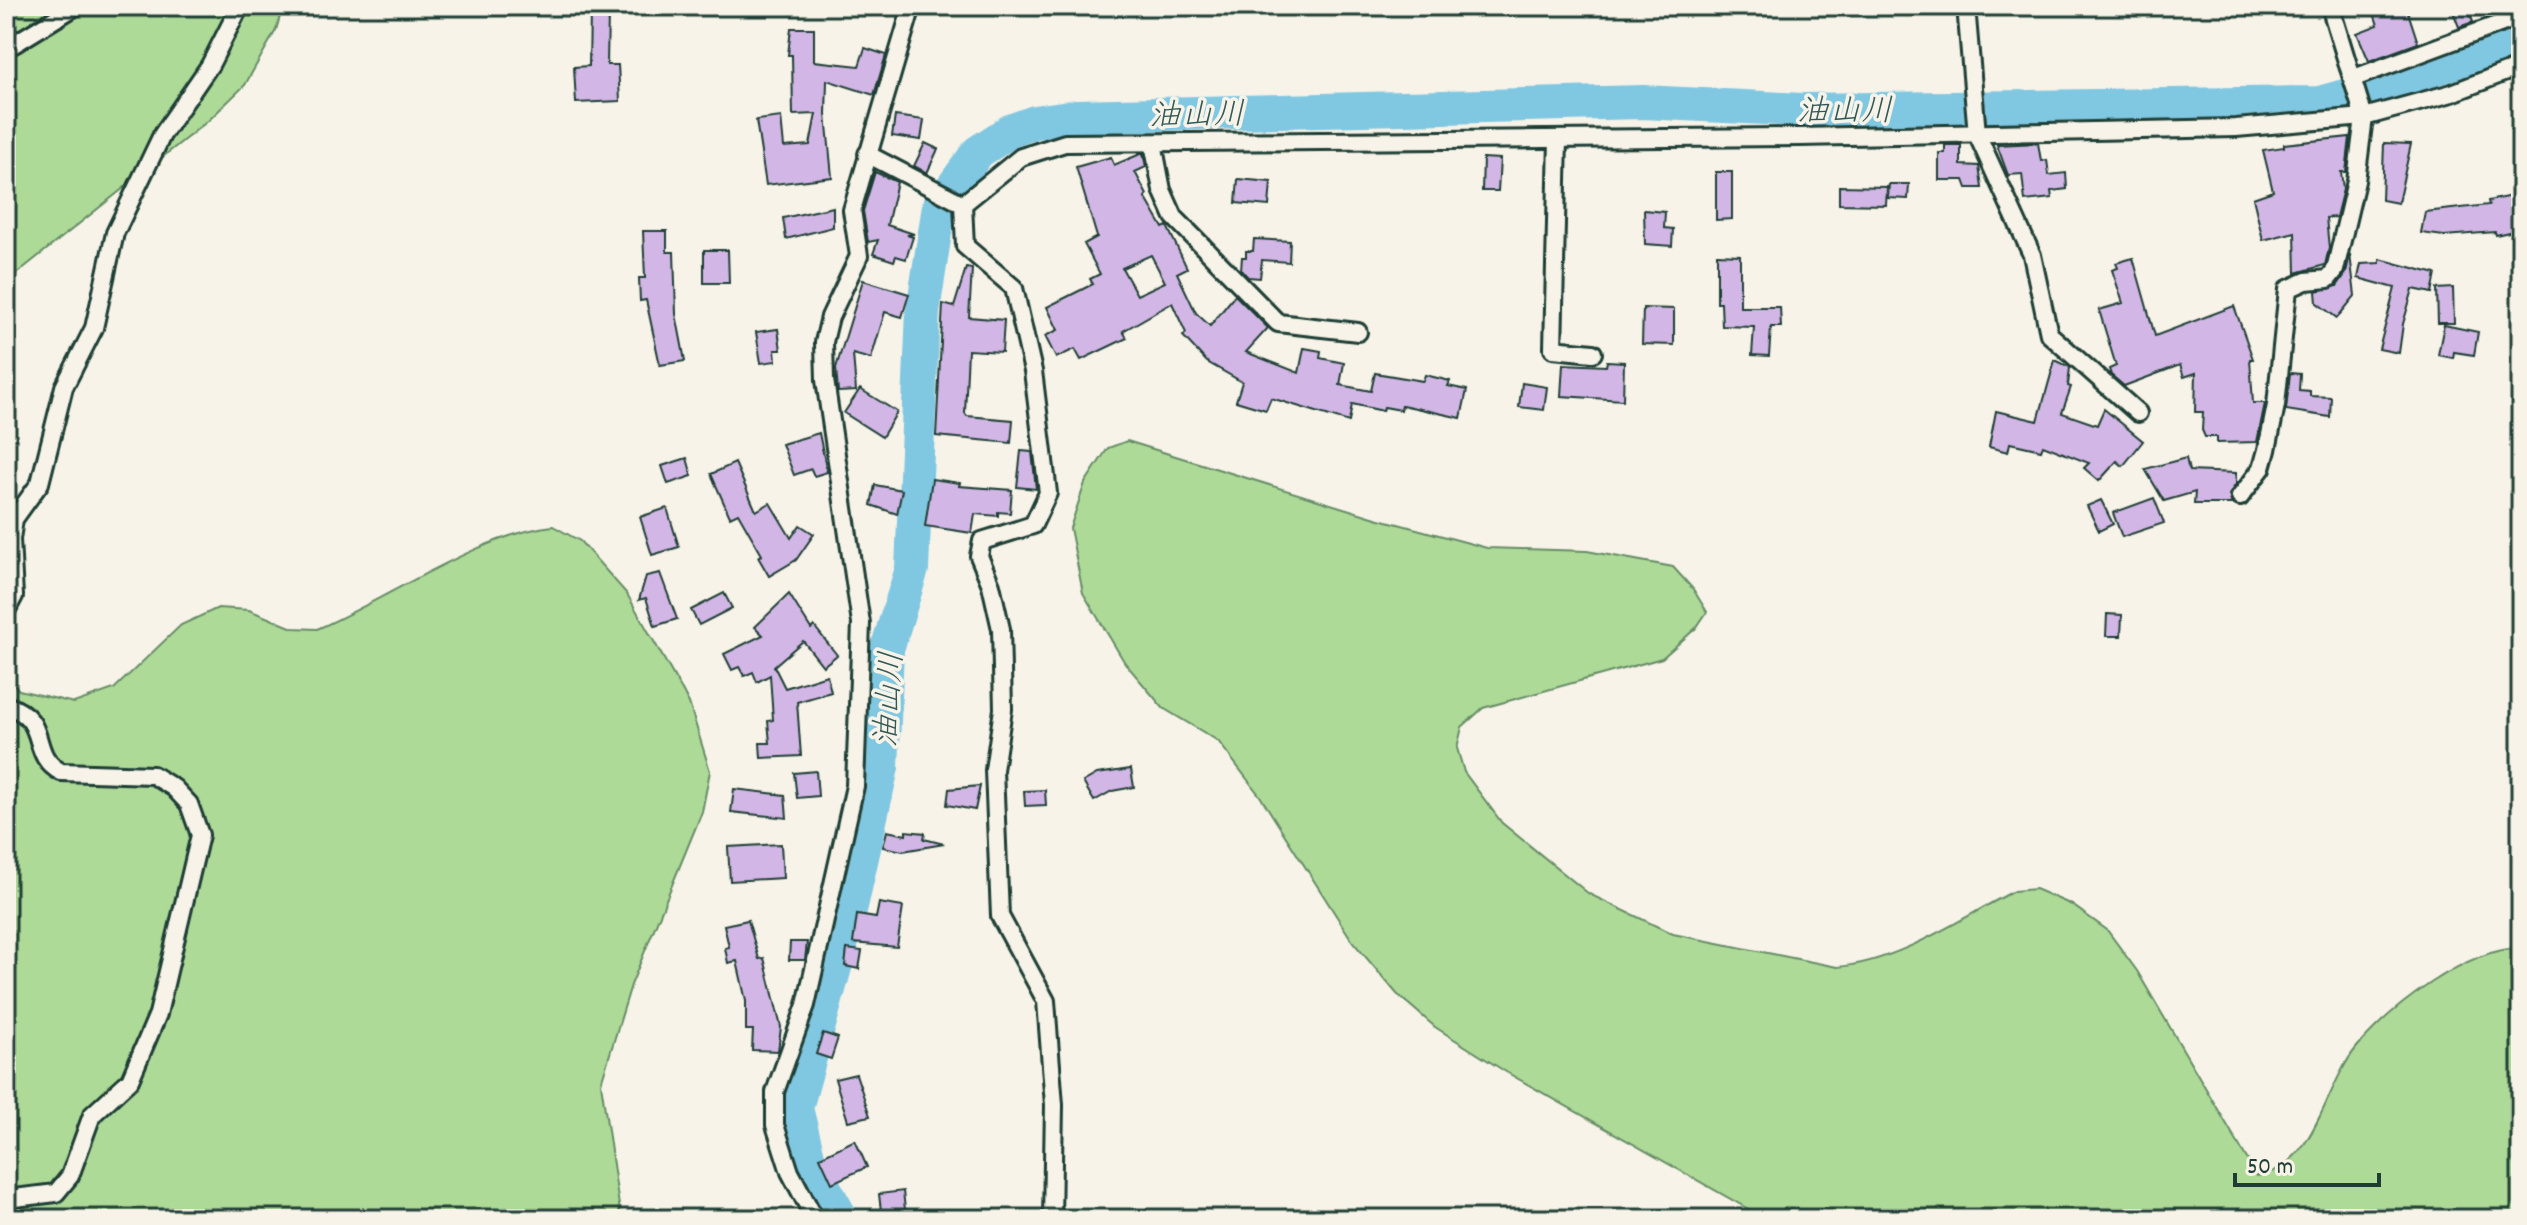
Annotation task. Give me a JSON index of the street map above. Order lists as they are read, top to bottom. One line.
{"water":["油山川"],"scale_bar":"50 m"}
